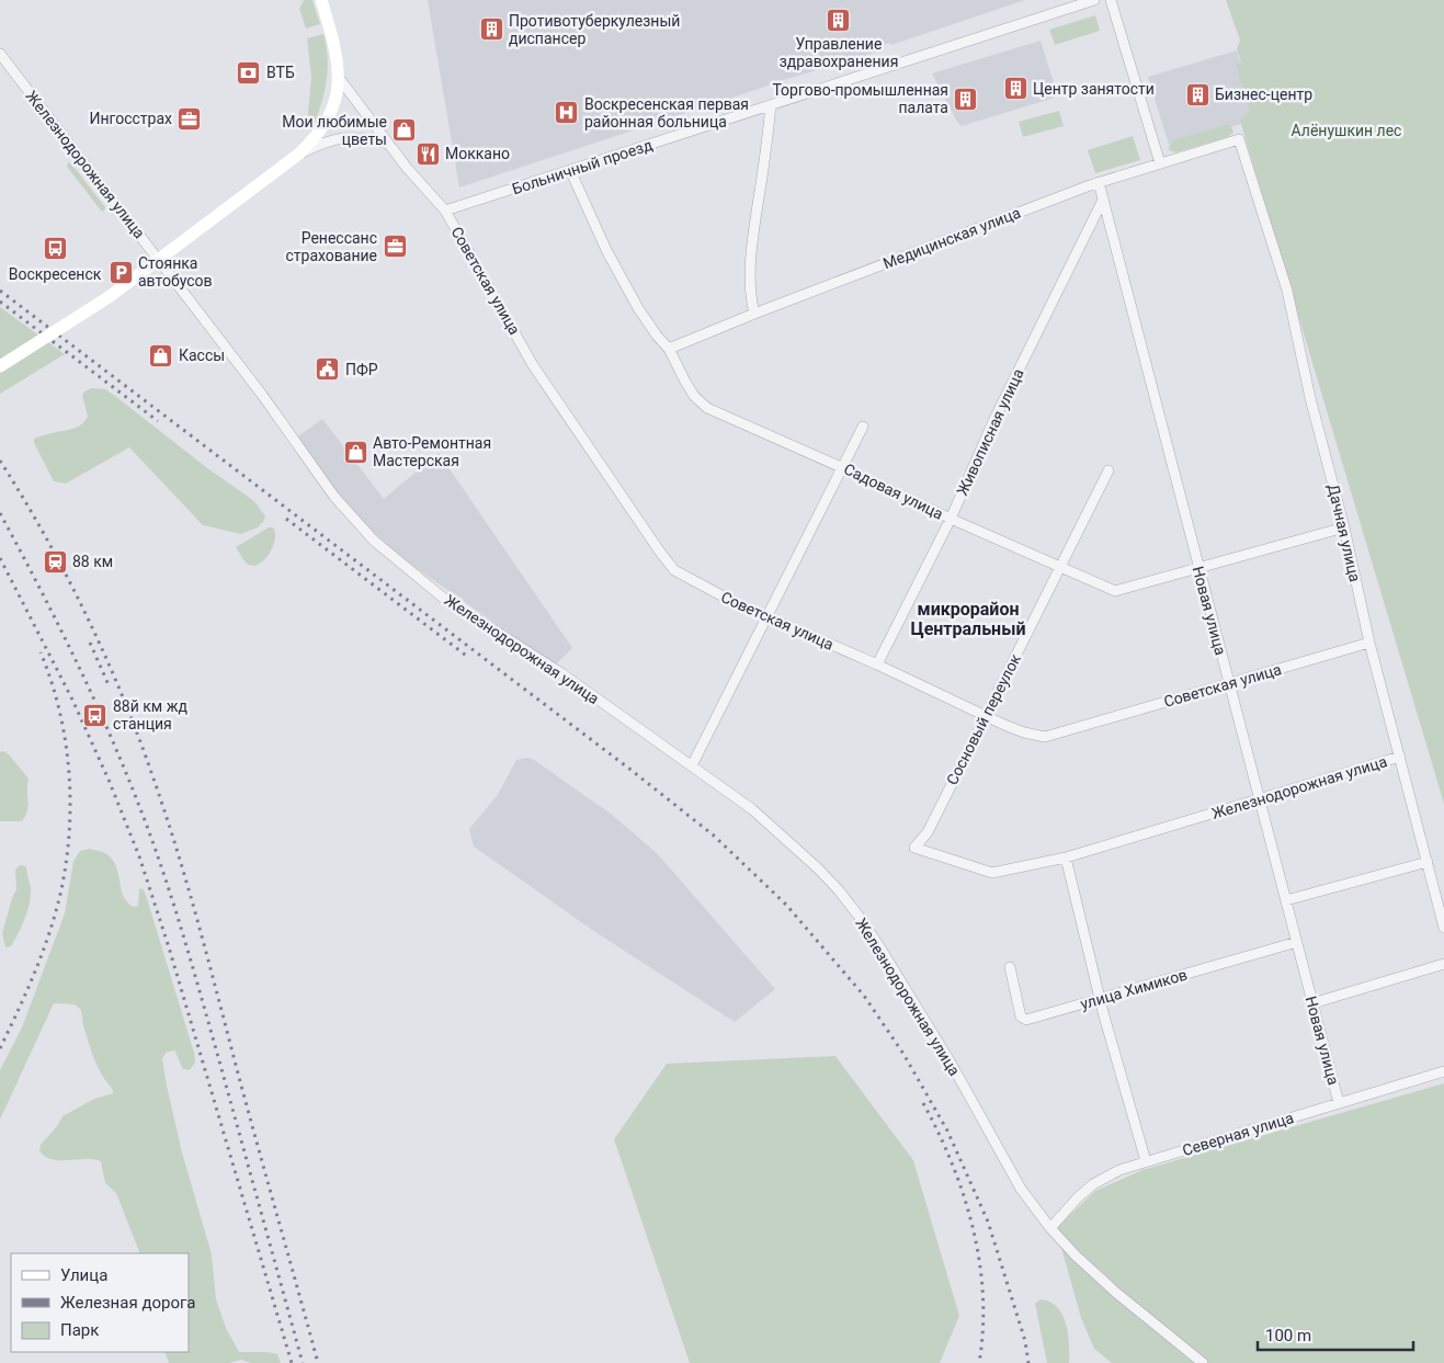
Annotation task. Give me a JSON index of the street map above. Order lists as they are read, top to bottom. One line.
{"streets":{"main road":["Советская улица"],"street":["Железнодорожная улица","Больничный проезд","Медицинская улица","Живописная улица","Садовая улица","Дачная улица","Новая улица","Сосновый переулок","улица Химиков","Северная улица"]},"crossings":[["Железнодорожная улица","Дачная улица"],["Железнодорожная улица","Новая улица"],["Железнодорожная улица","Сосновый переулок"],["Железнодорожная улица","Северная улица"],["Больничный проезд","Советская улица"],["Больничный проезд","Садовая улица"],["Медицинская улица","Садовая улица"],["Медицинская улица","Дачная улица"],["Медицинская улица","Новая улица"],["Советская улица","Живописная улица"],["Советская улица","Дачная улица"],["Советская улица","Новая улица"],["Советская улица","Сосновый переулок"],["Живописная улица","Садовая улица"],["Живописная улица","Новая улица"],["Садовая улица","Дачная улица"],["Садовая улица","Новая улица"],["Садовая улица","Сосновый переулок"],["Новая улица","улица Химиков"],["Новая улица","Северная улица"]],"districts":["микрорайон Центральный"],"parks":["Алёнушкин лес"],"places":{"building":["Управление здравохранения","Противотуберкулезный диспансер","Центр занятости","Бизнес-центр","Торгово-промышленная палата"],"bank":["ВТБ"],"hospital":["Воскресенская первая районная больница"],"office":["Ингосстрах","Ренессанс страхование"],"shop":["Мои любимые цветы","Кассы","Авто-Ремонтная Мастерская"],"restaurant":["Моккано"],"bus stop":["Воскресенск","88й км жд станция"],"parking":["Стоянка автобусов"],"public building":["ПФР"],"station":["88 км"]},"legend":["Улица","Железная дорога","Парк"],"scale_bar":"100 m"}
